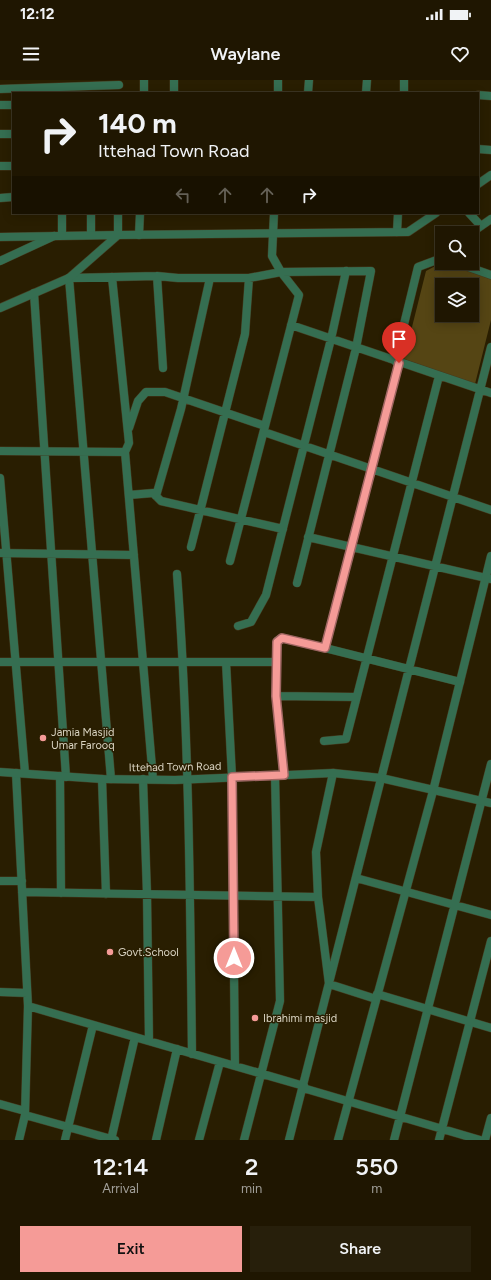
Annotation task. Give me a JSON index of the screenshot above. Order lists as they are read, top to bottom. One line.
{"streets":{"street":["Ittehad Town Road"]},"places":["Jamia Masjid Umar Farooq","Govt.School","Ibrahimi masjid"],"page":{"status":"12:12","header":"Waylane","turn":["140 m","Ittehad Town Road"],"eta":["12:14","Arrival","2","min","550","m"],"buttons":["Exit","Share"]}}
